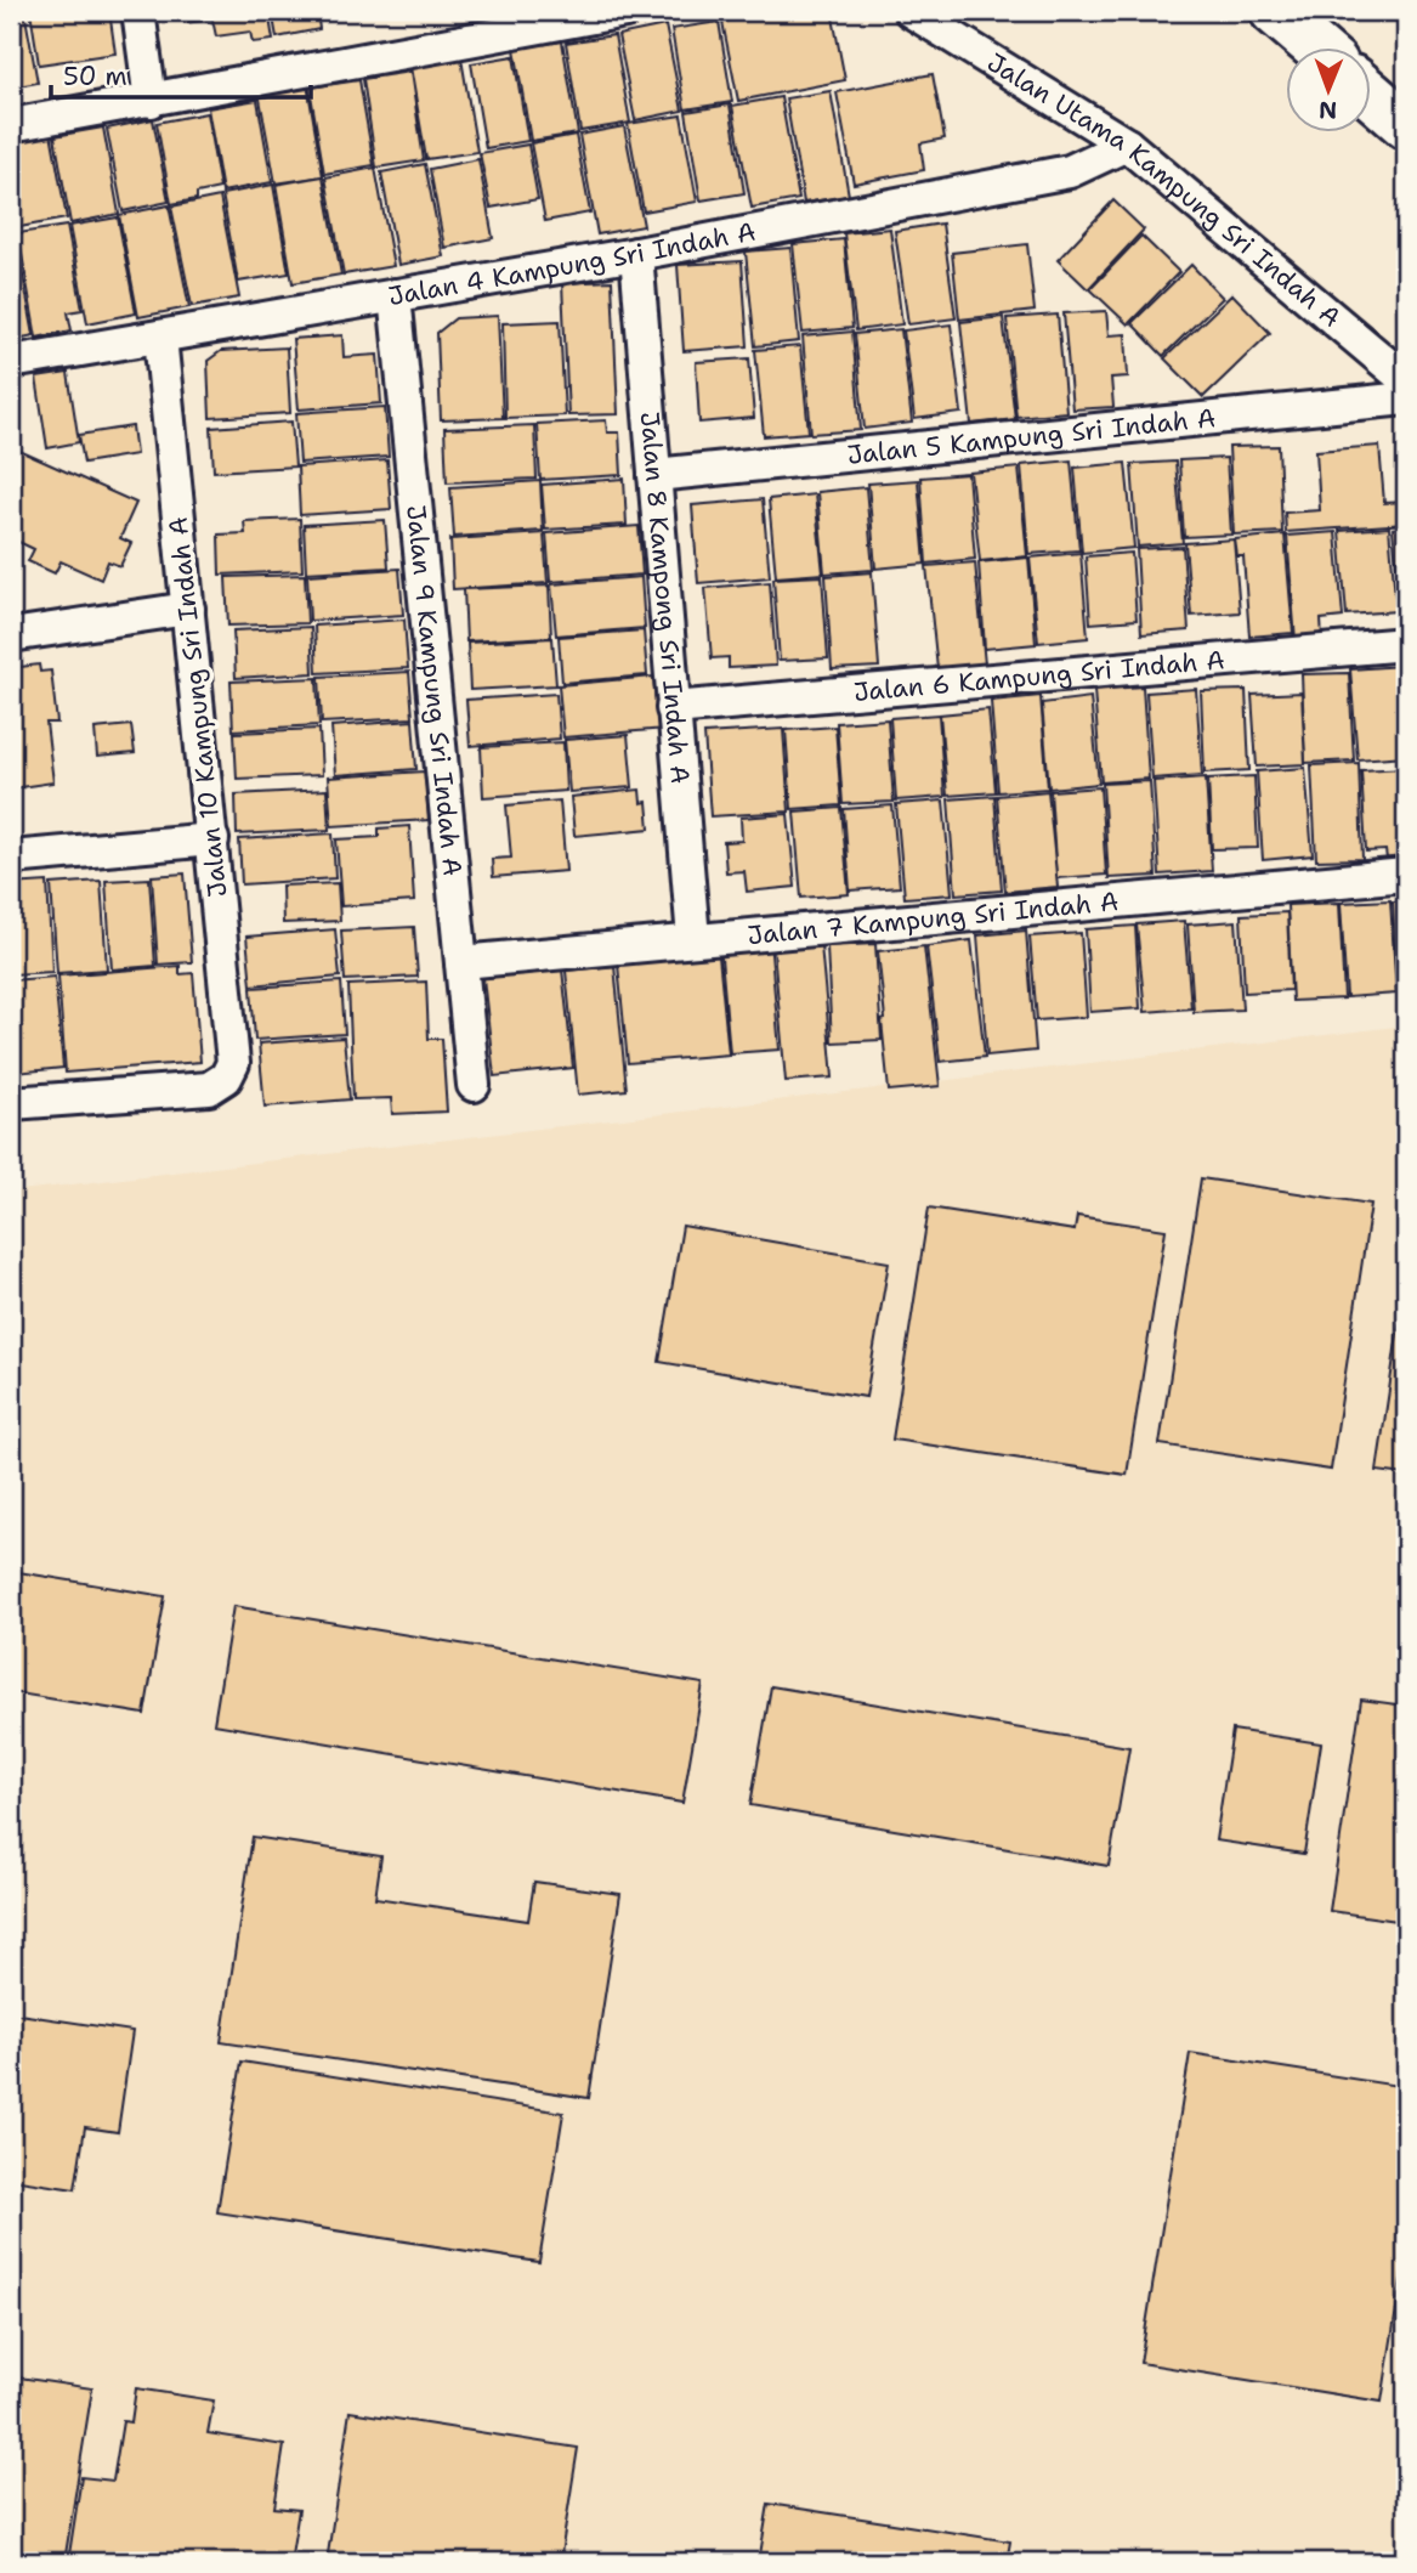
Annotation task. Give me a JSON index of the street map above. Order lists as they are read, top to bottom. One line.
{"streets":{"street":["Jalan Utama Kampung Sri Indah A","Jalan 4 Kampung Sri Indah A","Jalan 5 Kampung Sri Indah A","Jalan 8 Kampong Sri Indah A","Jalan 6 Kampung Sri Indah A","Jalan 9 Kampung Sri Indah A","Jalan 10 Kampung Sri Indah A","Jalan 7 Kampung Sri Indah A"]},"crossings":[["Jalan Utama Kampung Sri Indah A","Jalan 4 Kampung Sri Indah A"],["Jalan 4 Kampung Sri Indah A","Jalan 8 Kampong Sri Indah A"],["Jalan 4 Kampung Sri Indah A","Jalan 9 Kampung Sri Indah A"],["Jalan 4 Kampung Sri Indah A","Jalan 10 Kampung Sri Indah A"],["Jalan 5 Kampung Sri Indah A","Jalan 8 Kampong Sri Indah A"],["Jalan 8 Kampong Sri Indah A","Jalan 6 Kampung Sri Indah A"],["Jalan 8 Kampong Sri Indah A","Jalan 7 Kampung Sri Indah A"],["Jalan 9 Kampung Sri Indah A","Jalan 7 Kampung Sri Indah A"]],"scale_bar":"50 m","north":"bottom"}
